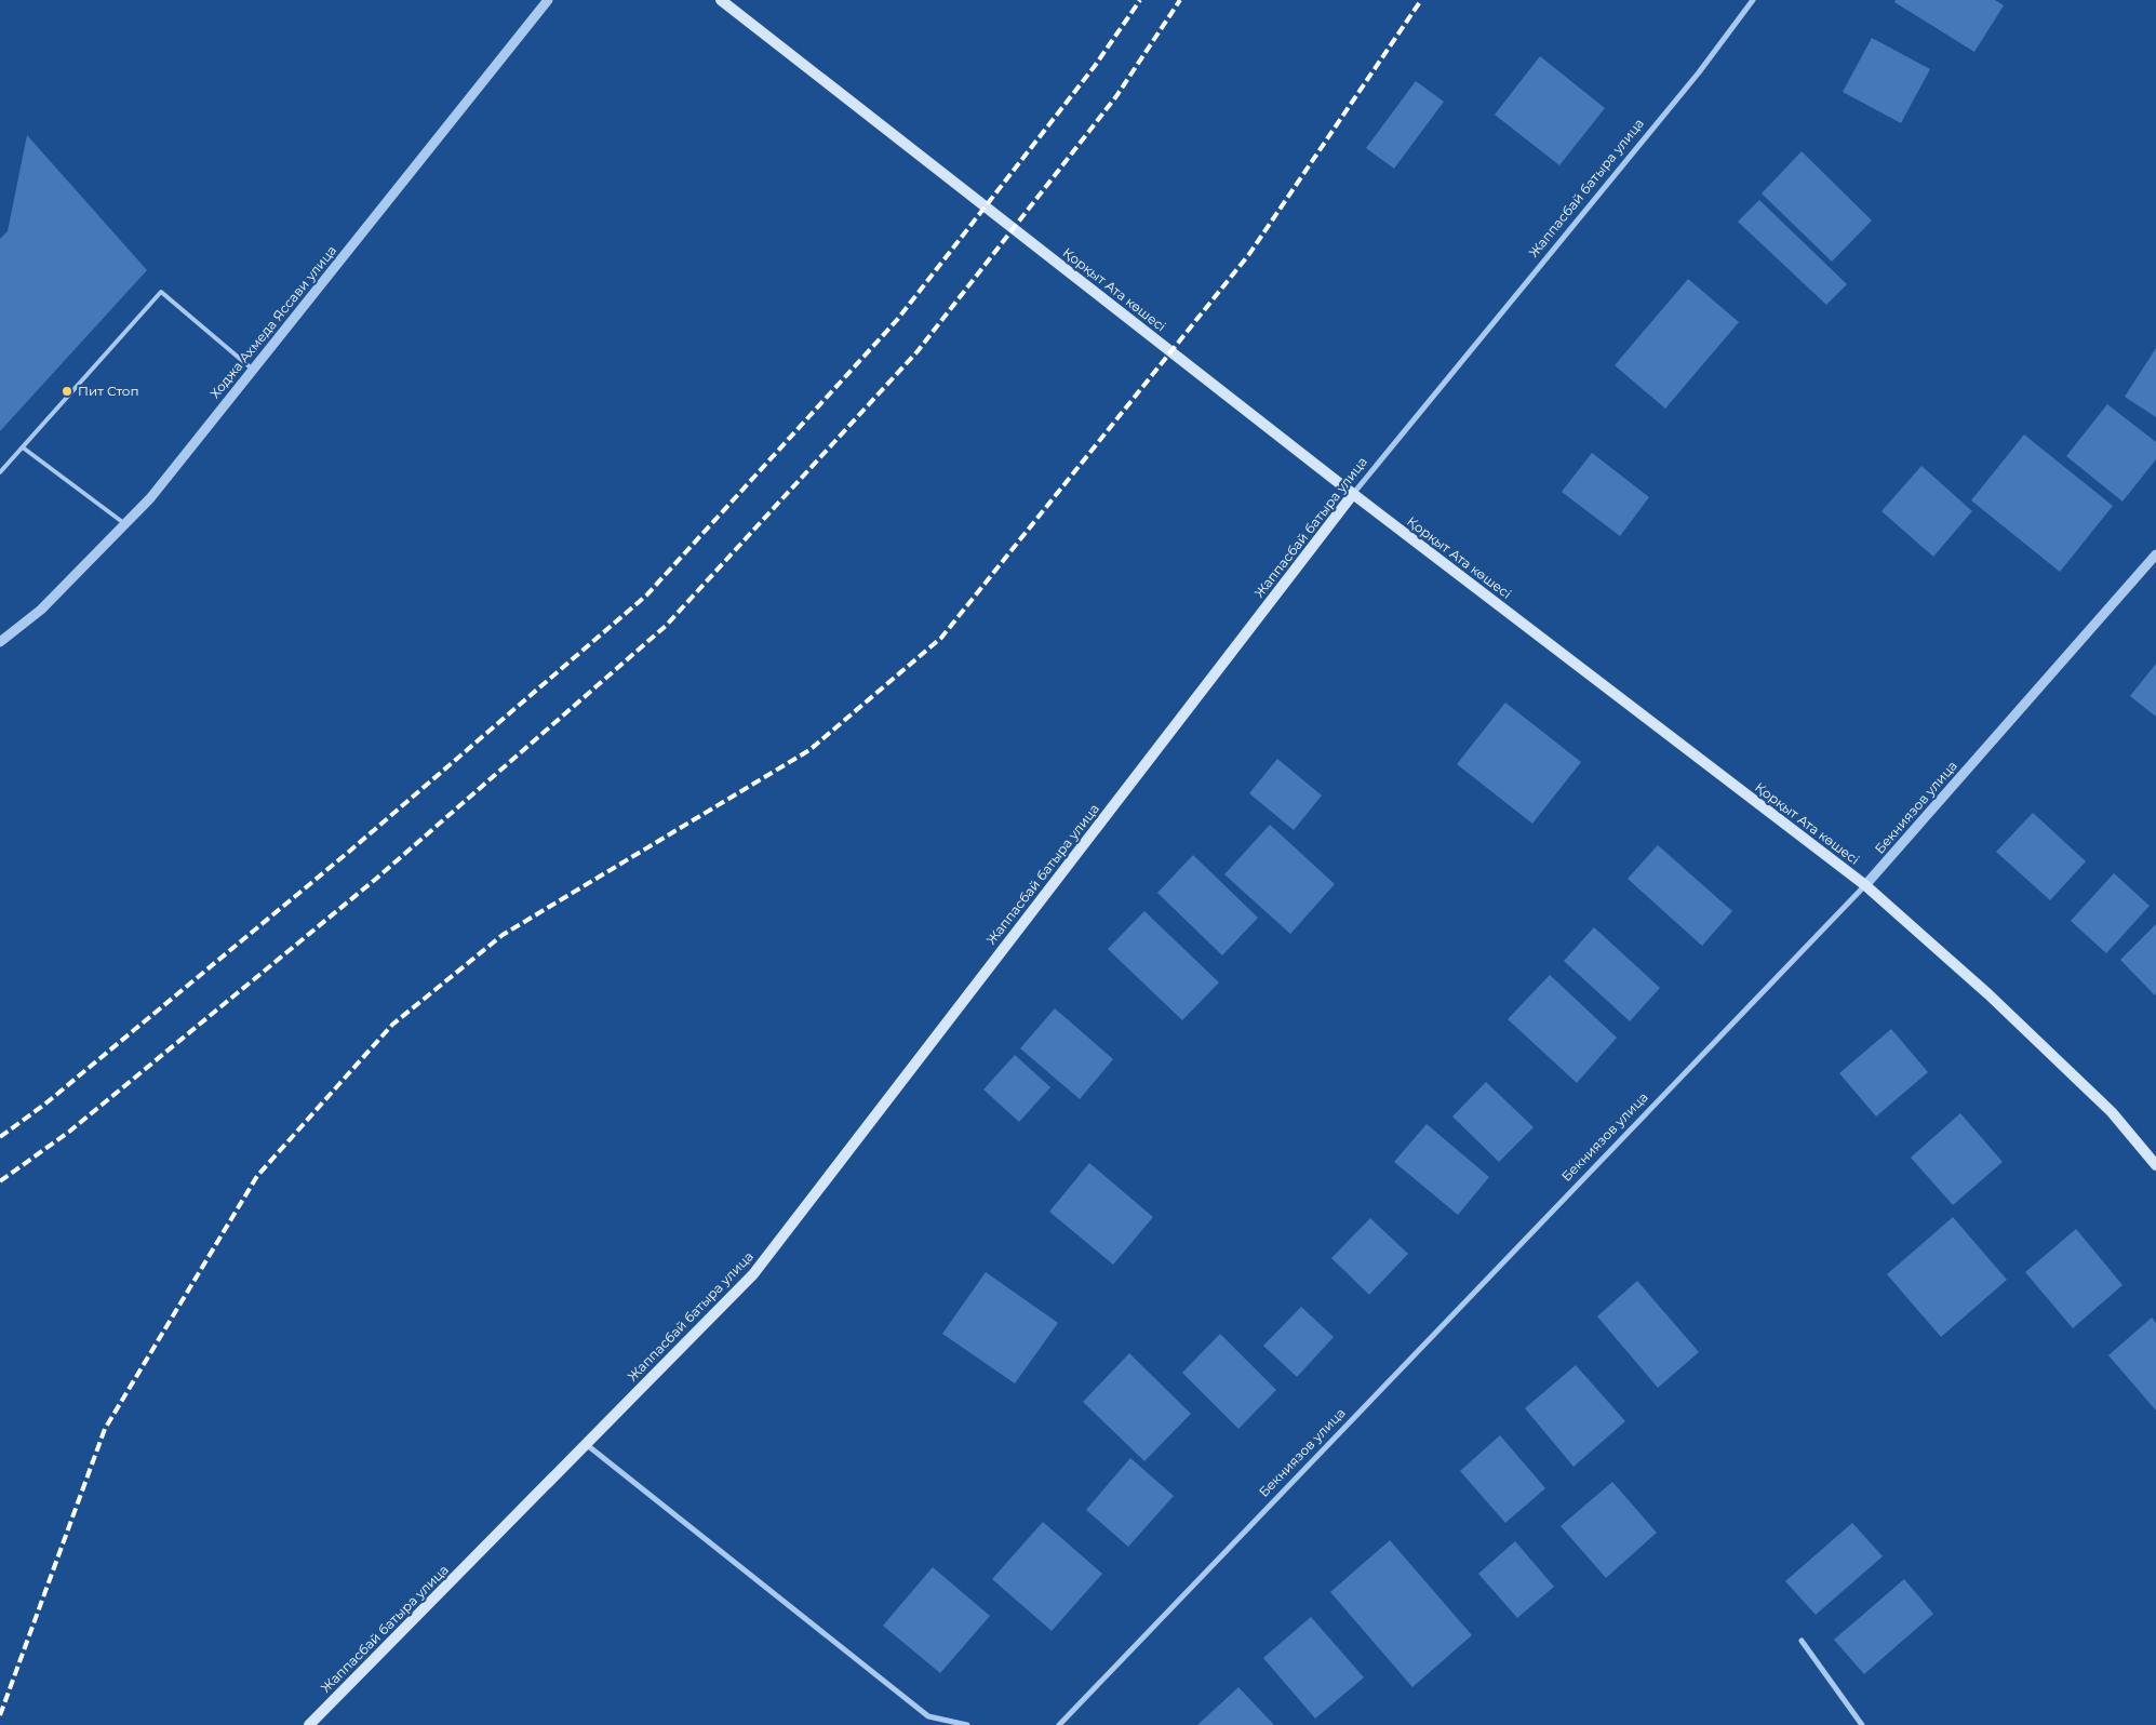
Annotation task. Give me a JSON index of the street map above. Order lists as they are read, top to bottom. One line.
{"streets":{"main road":["Жаппасбай батыра улица","Қорқыт Ата көшесі"],"street":["Ходжа Ахмеда Яссави улица","Бекниязов улица"]},"crossings":[["Жаппасбай батыра улица","Қорқыт Ата көшесі"],["Қорқыт Ата көшесі","Бекниязов улица"]],"places":["Пит Стоп"]}
